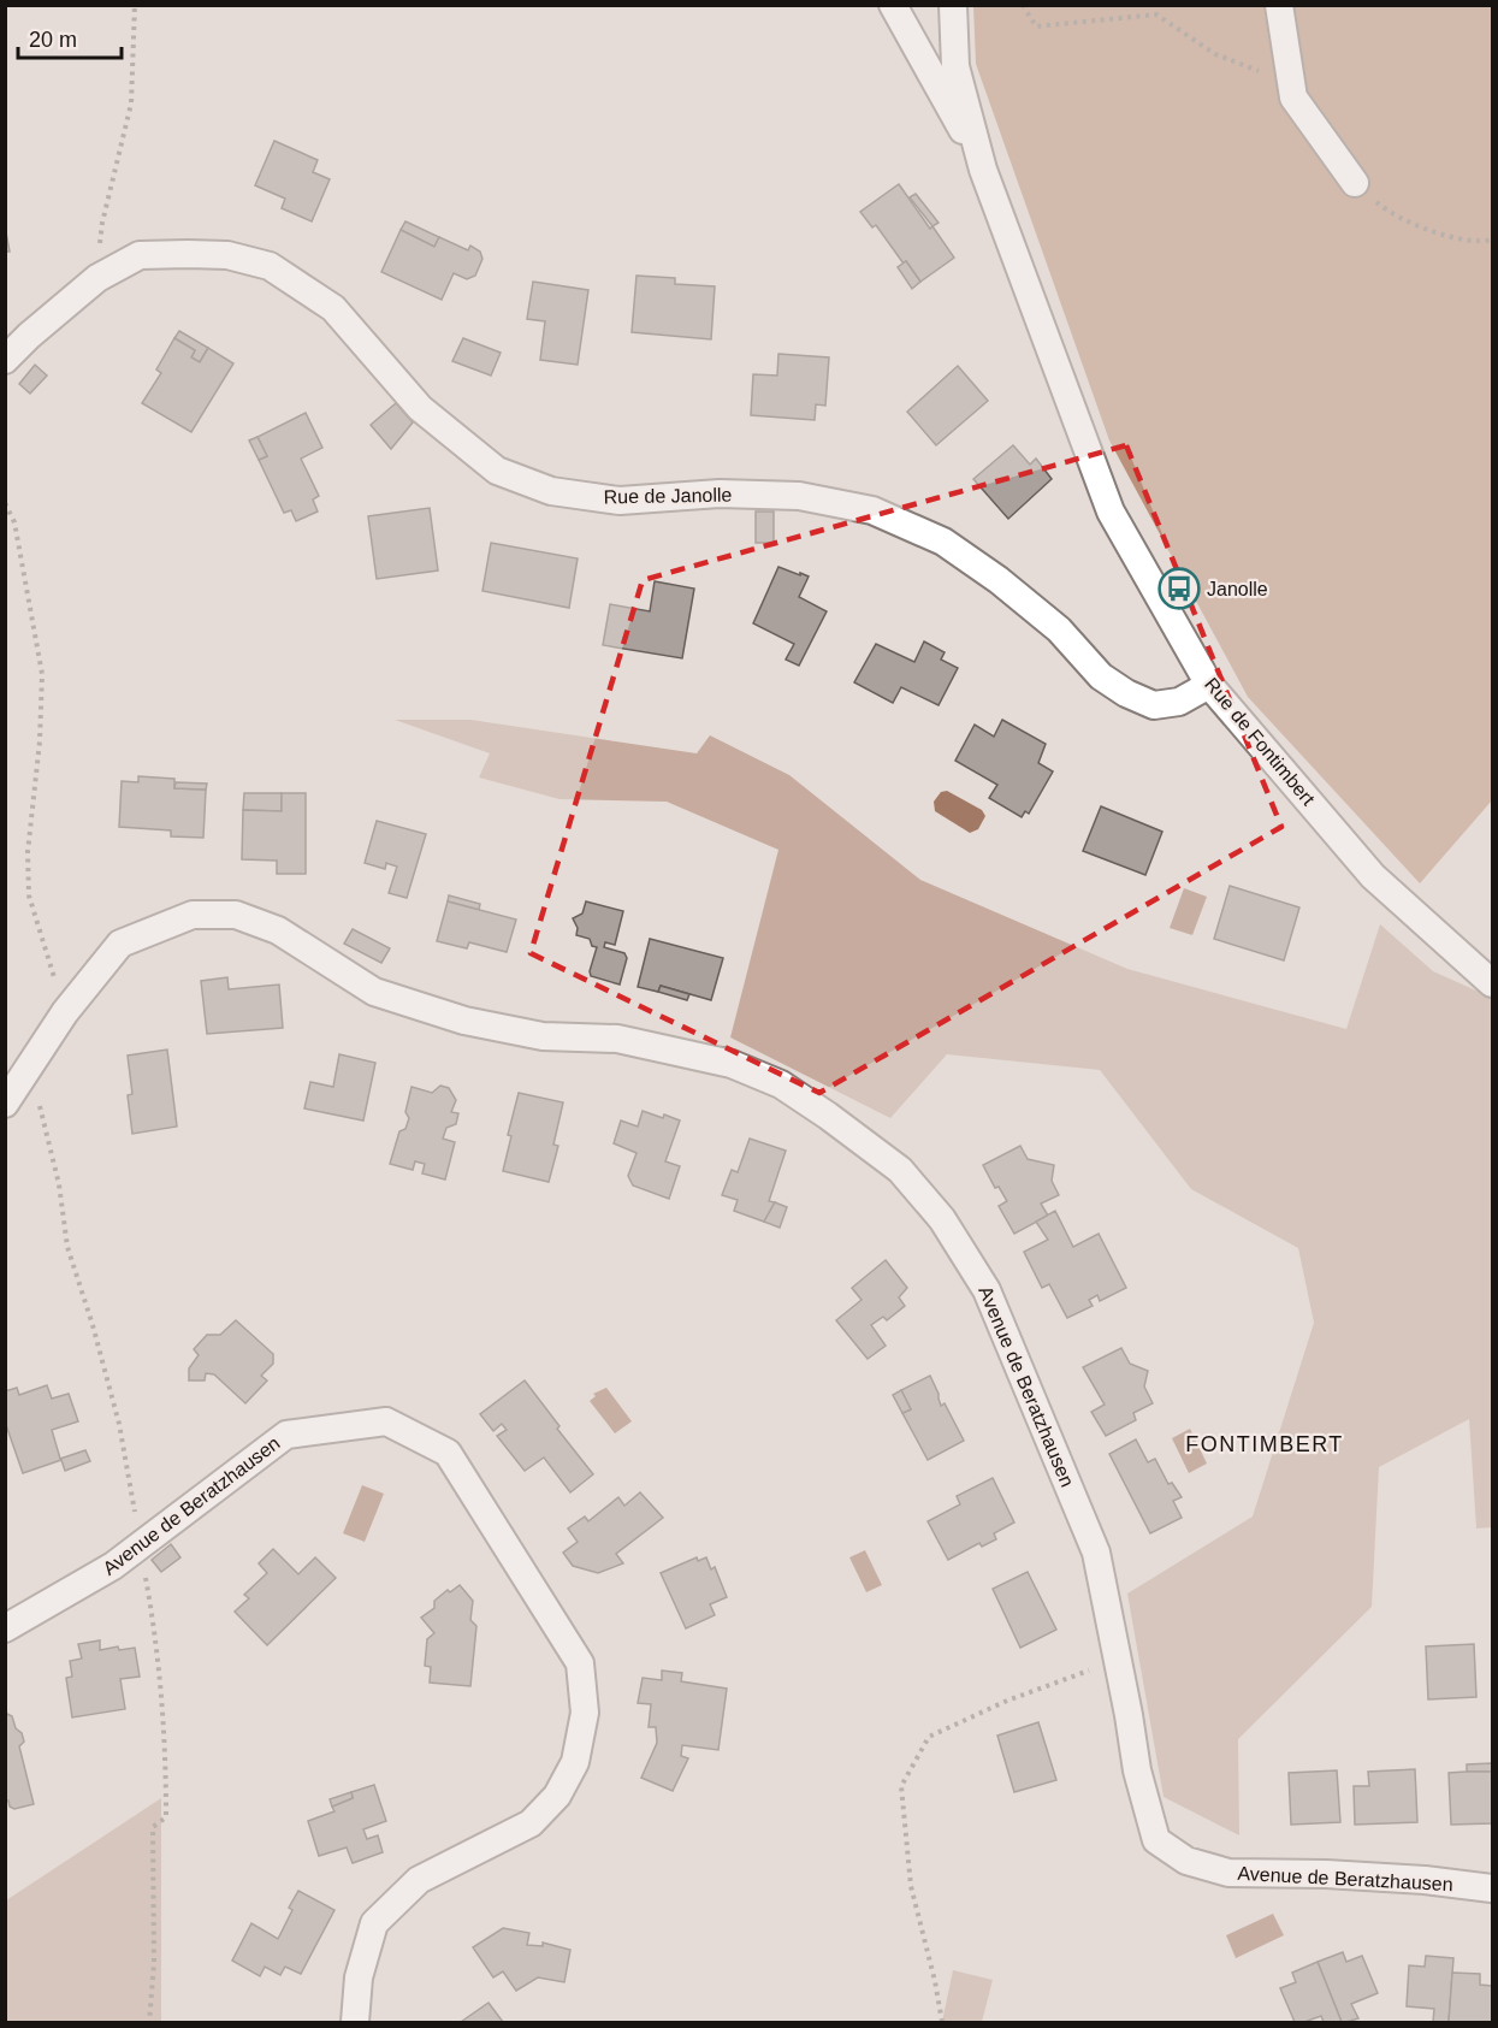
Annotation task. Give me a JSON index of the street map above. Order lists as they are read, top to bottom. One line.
{"streets":{"street":["Rue de Janolle","Rue de Fontimbert","Avenue de Beratzhausen"]},"crossings":[["Rue de Janolle","Rue de Fontimbert"]],"districts":["FONTIMBERT"],"places":{"bus stop":["Janolle"]},"scale_bar":"20 m"}
